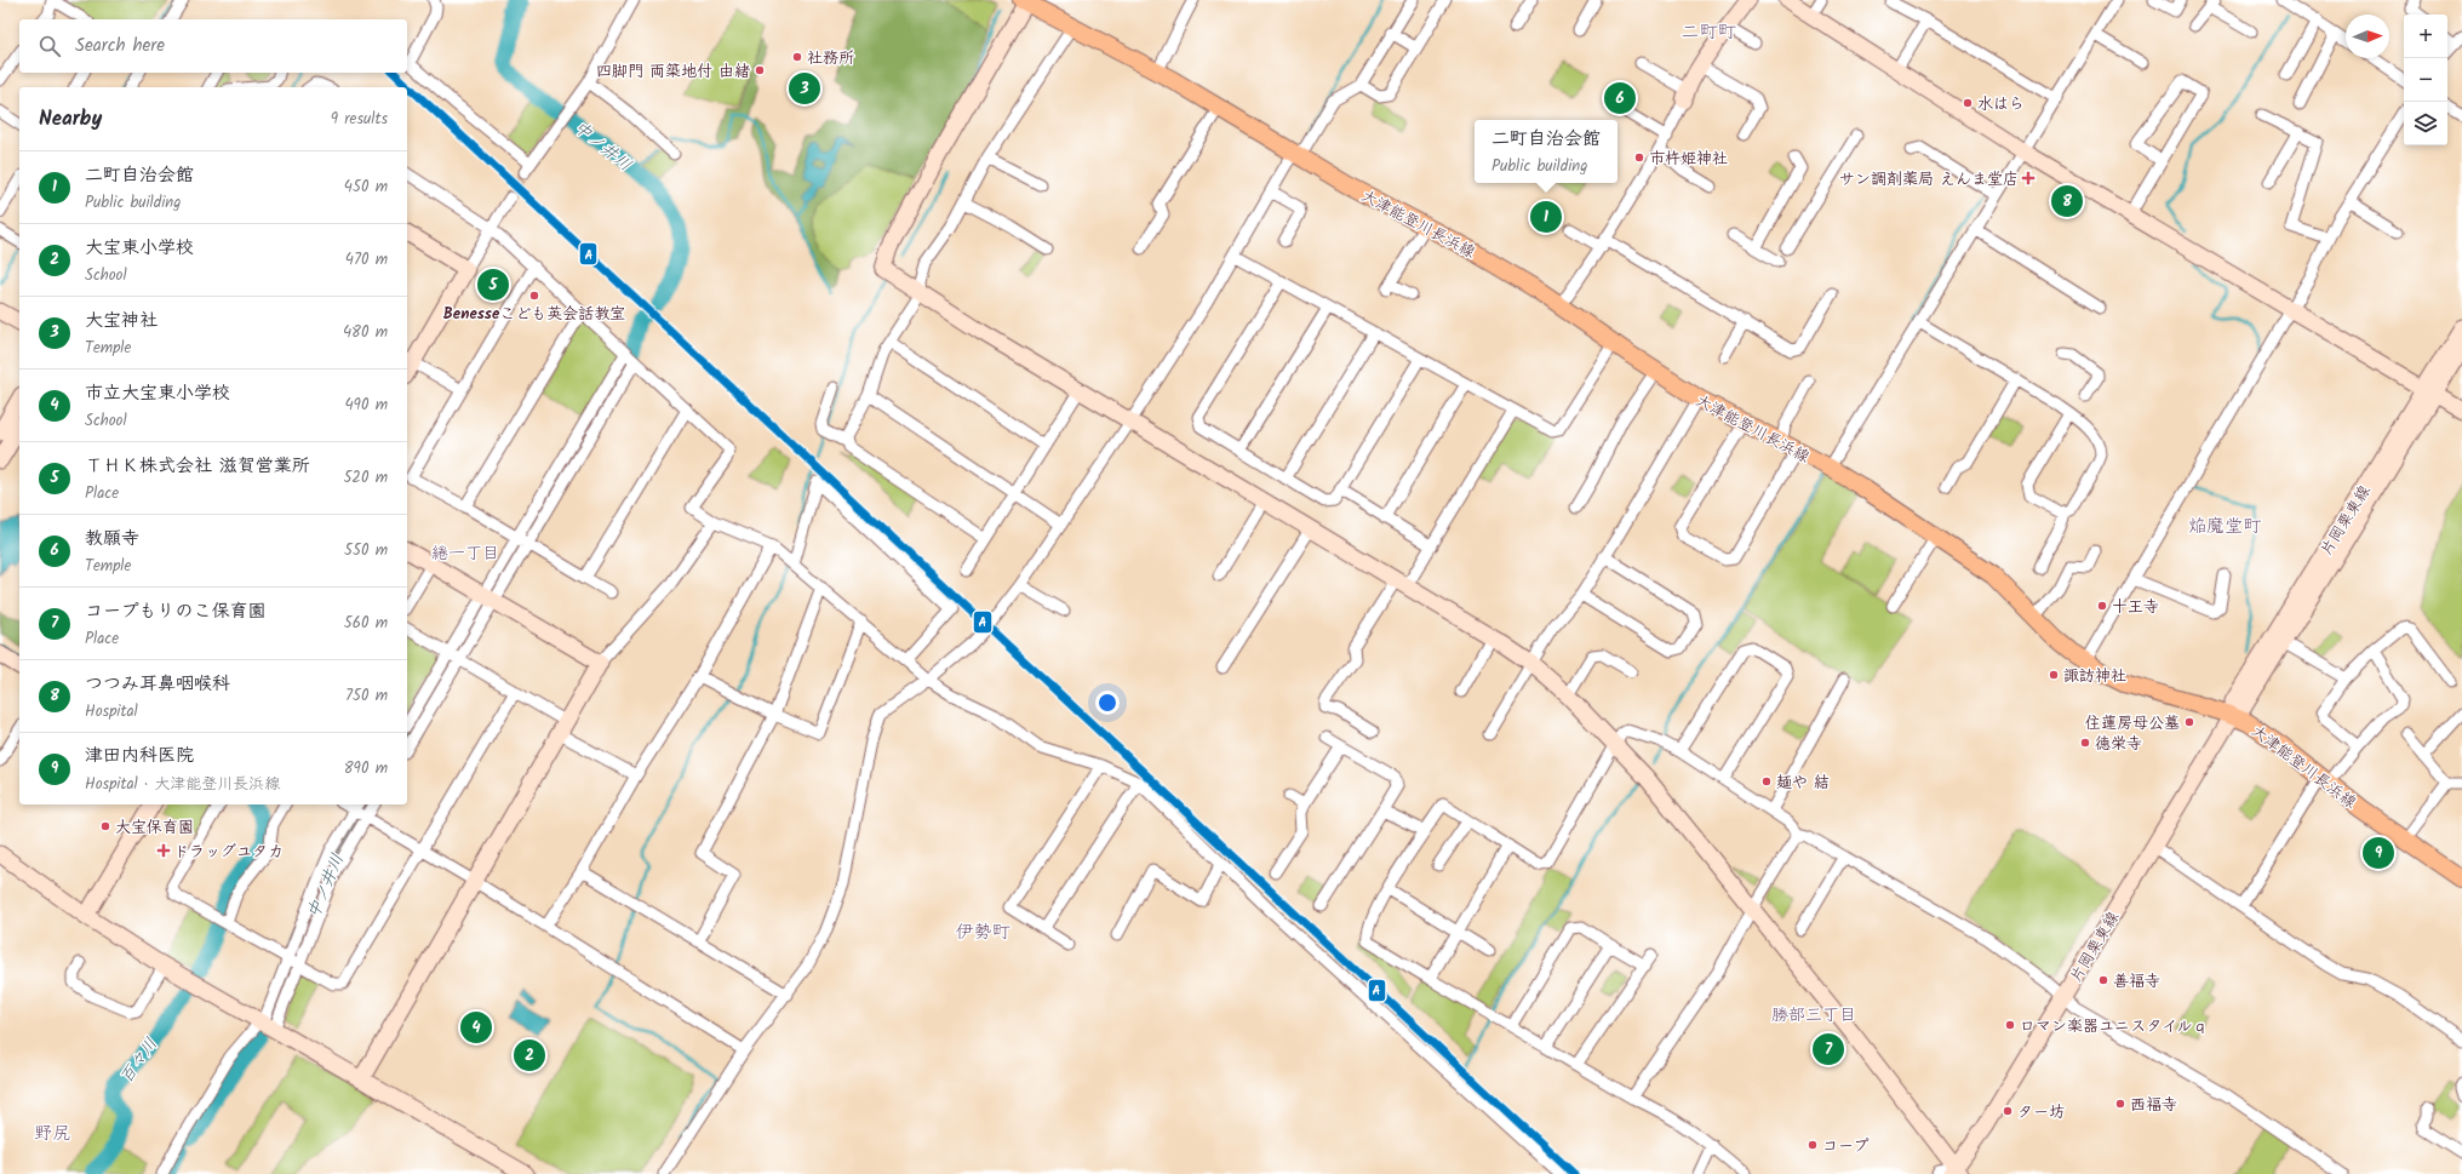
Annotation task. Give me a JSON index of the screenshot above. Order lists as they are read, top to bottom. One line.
{"streets":{"main road":["大津能登川長浜線"],"street":["片岡栗東線"]},"crossings":[["大津能登川長浜線","片岡栗東線"]],"districts":["二町町","焔魔堂町","綣一丁目","伊勢町","勝部三丁目","野尻"],"water":["中ノ井川","百々川"],"places":{"other":["社務所","四脚門 両築地付 由緒","水はら","市杵姫神社","Benesseこども英会話教室","十王寺","諏訪神社","住蓮房母公墓","徳栄寺","麺や 結","大宝保育園","善福寺","ロマン楽器ユニスタイルｑ","西福寺","ター坊","コープ"],"health":["サン調剤薬局 えんま堂店","ドラッグユタカ"]},"lines":["transit line A"],"north":"right","page":{"map_buttons":["+","−"],"search":"Search here","pins":["3","6","8","1","5","9","4","7","2"],"heading":["Nearby","9 results"],"popup":["二町自治会館","Public building"],"list":[{"mark":"1","name":"二町自治会館","note":"Public building","value":"450 m"},{"mark":"2","name":"大宝東小学校","note":"School","value":"470 m"},{"mark":"3","name":"大宝神社","note":"Temple","value":"480 m"},{"mark":"4","name":"市立大宝東小学校","note":"School","value":"490 m"},{"mark":"5","name":"ＴＨＫ株式会社 滋賀営業所","note":"Place","value":"520 m"},{"mark":"6","name":"教願寺","note":"Temple","value":"550 m"},{"mark":"7","name":"コープもりのこ保育園","note":"Place","value":"560 m"},{"mark":"8","name":"つつみ耳鼻咽喉科","note":"Hospital","value":"750 m"},{"mark":"9","name":"津田内科医院","note":"Hospital · 大津能登川長浜線","value":"890 m"}]}}
